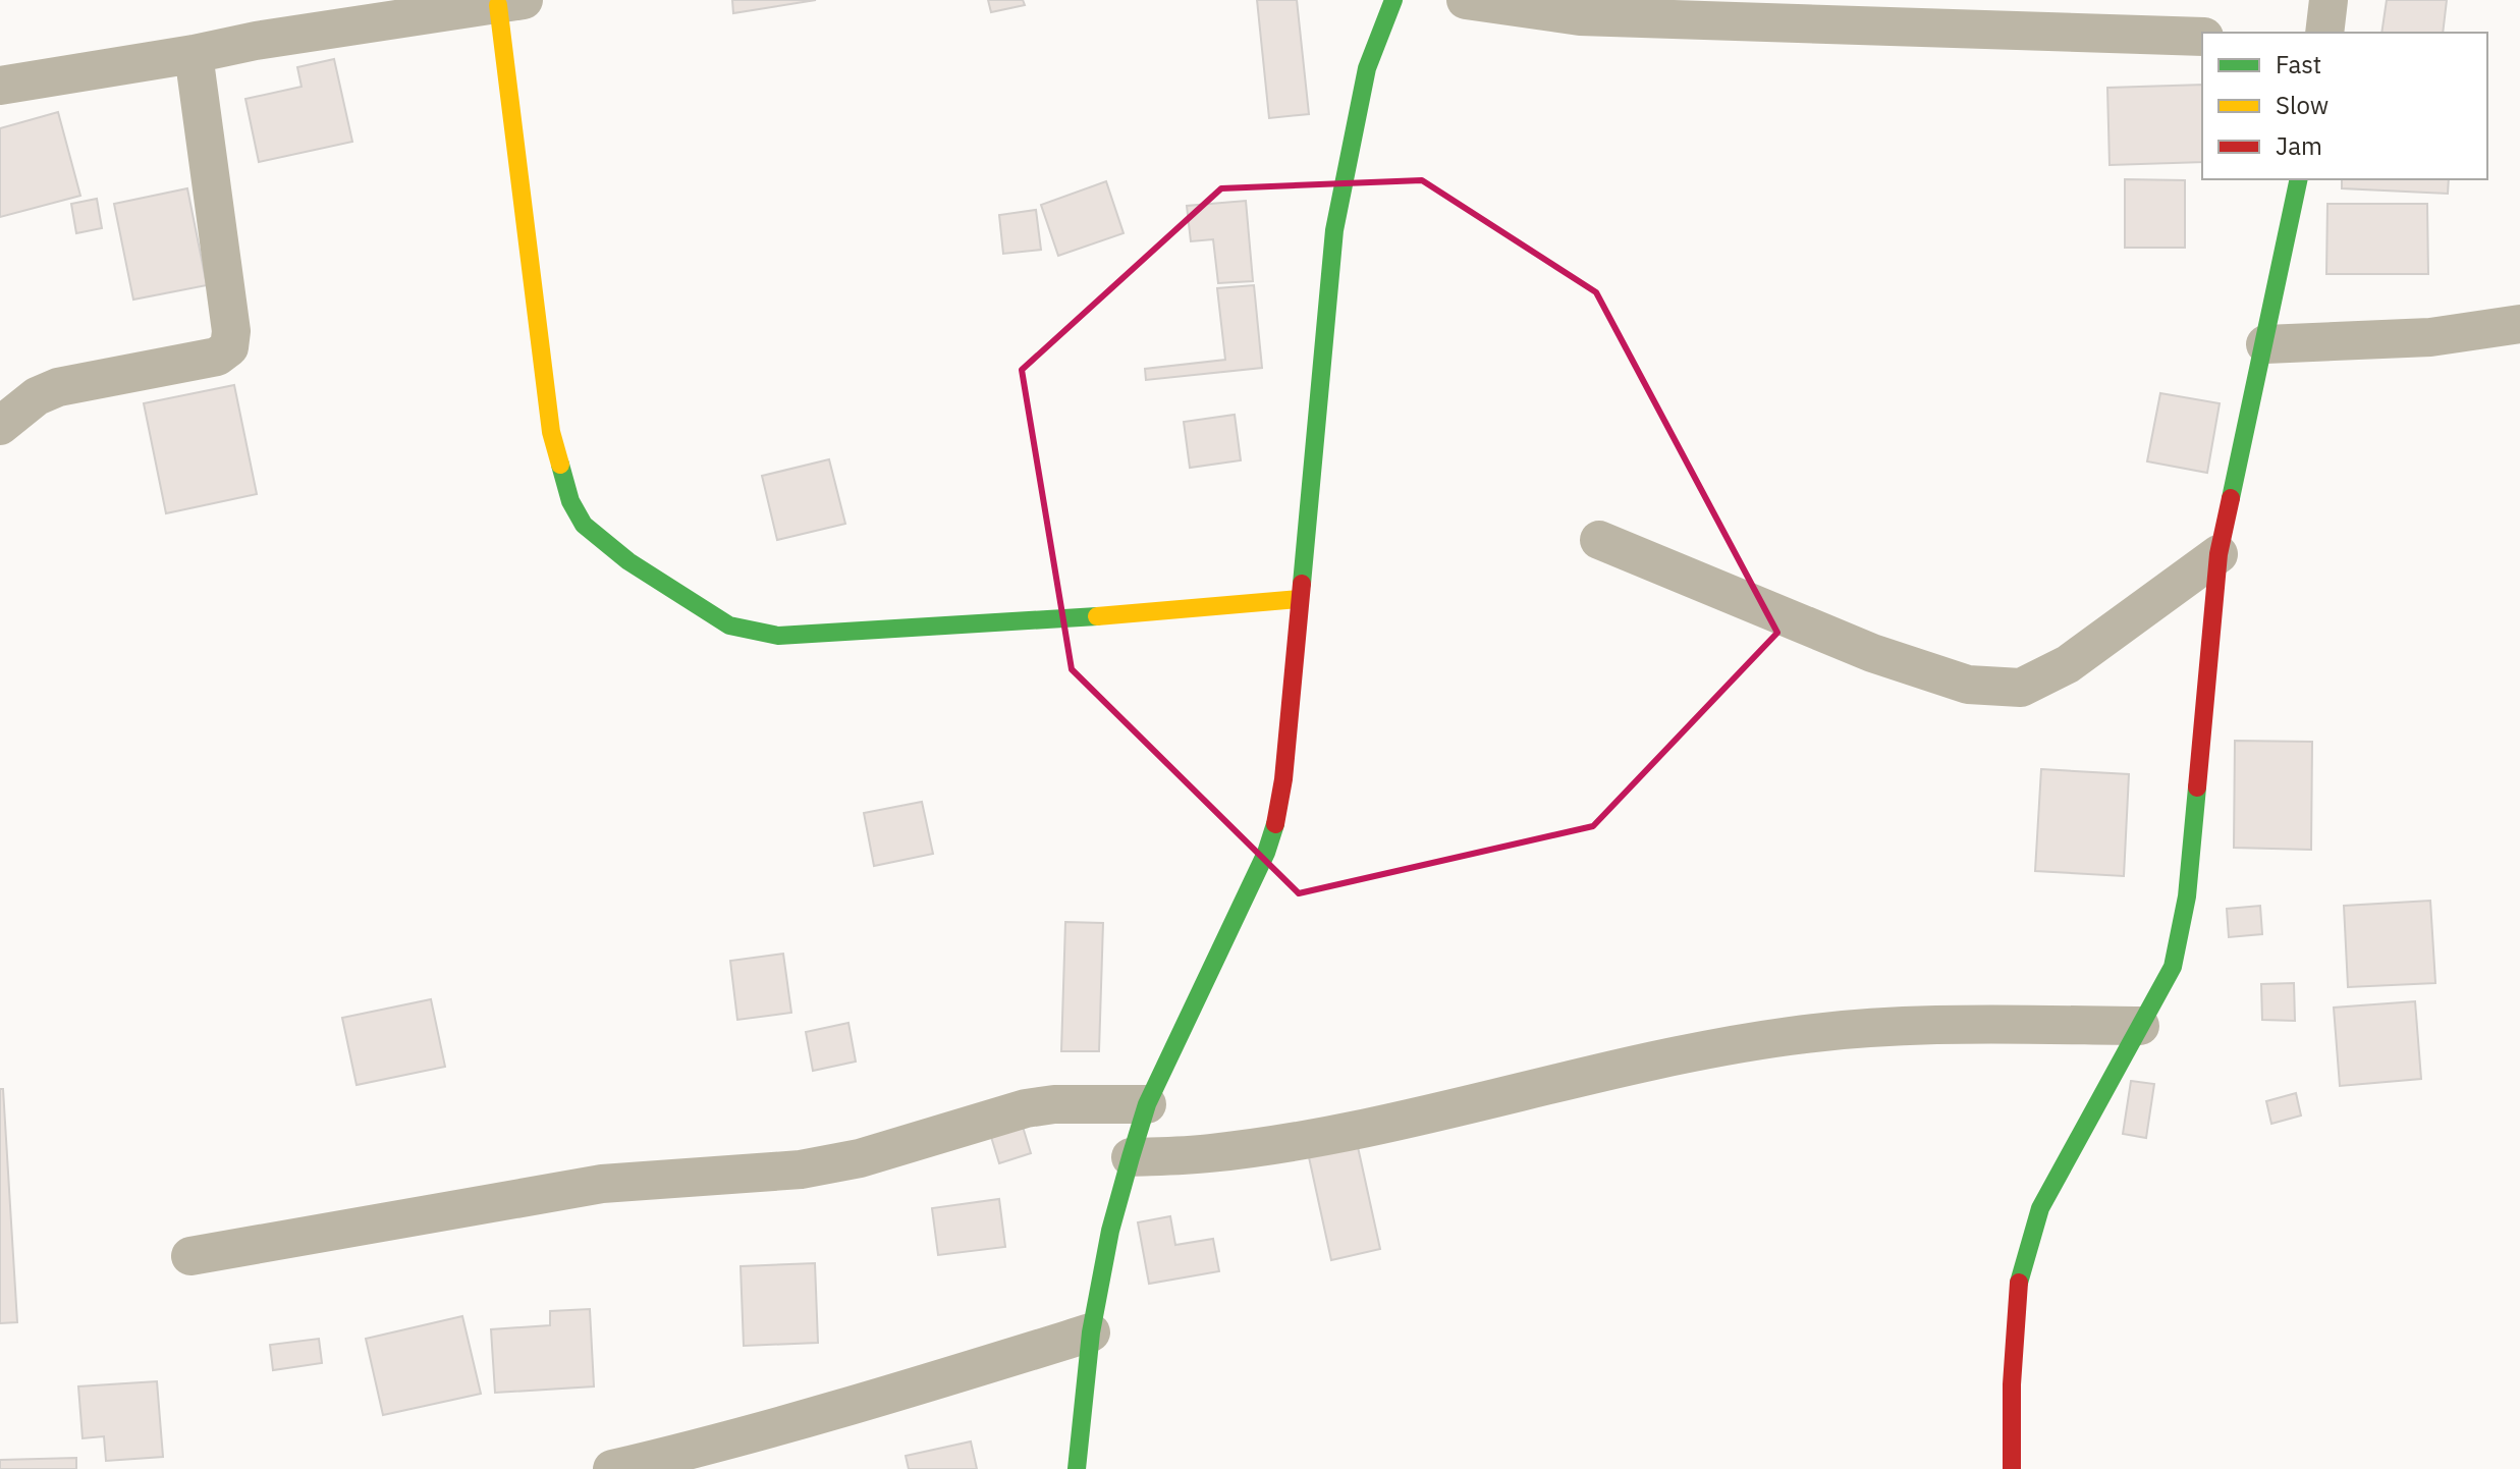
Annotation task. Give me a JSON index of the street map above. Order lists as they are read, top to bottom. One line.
{"legend":["Fast","Slow","Jam"]}
